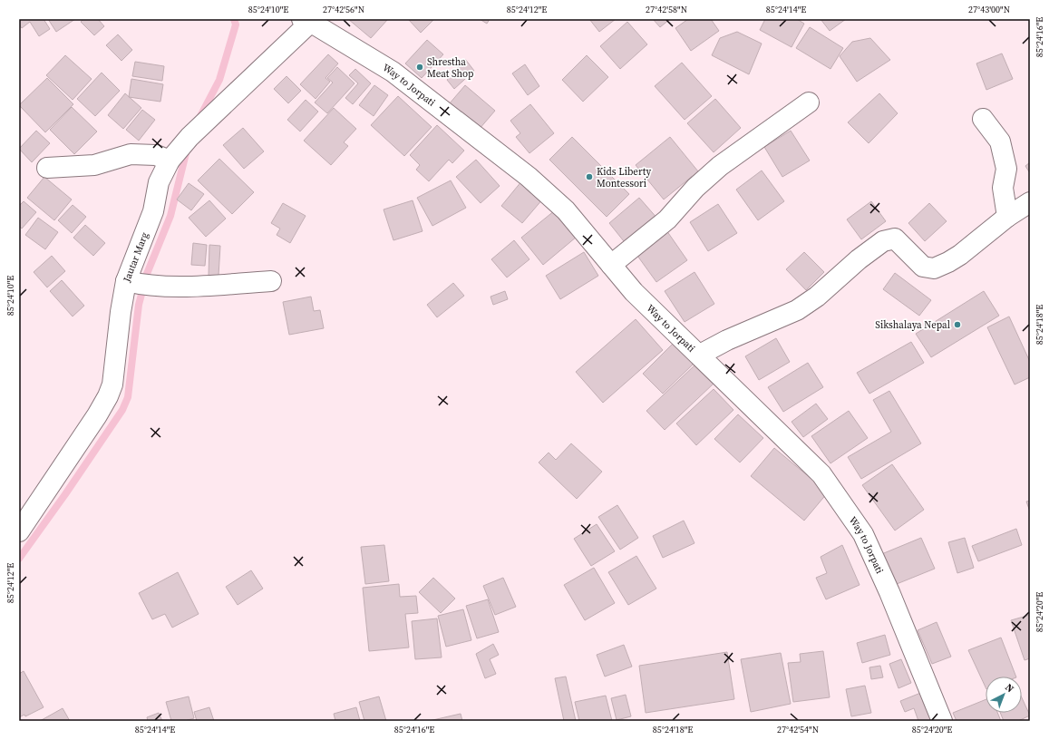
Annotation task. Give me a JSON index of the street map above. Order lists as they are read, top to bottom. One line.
{"streets":{"street":["Way to Jorpati","Jautar Marg"]},"crossings":[["Way to Jorpati","Jautar Marg"]],"places":["Shrestha Meat Shop","Kids Liberty Montessori","Sikshalaya Nepal"],"north":"top right","coordinates":["85°24'10\"E","27°42'56\"N","85°24'12\"E","27°42'58\"N","85°24'14\"E","27°43'00\"N","85°24'16\"E","85°24'18\"E","85°24'20\"E","27°42'54\"N"]}
